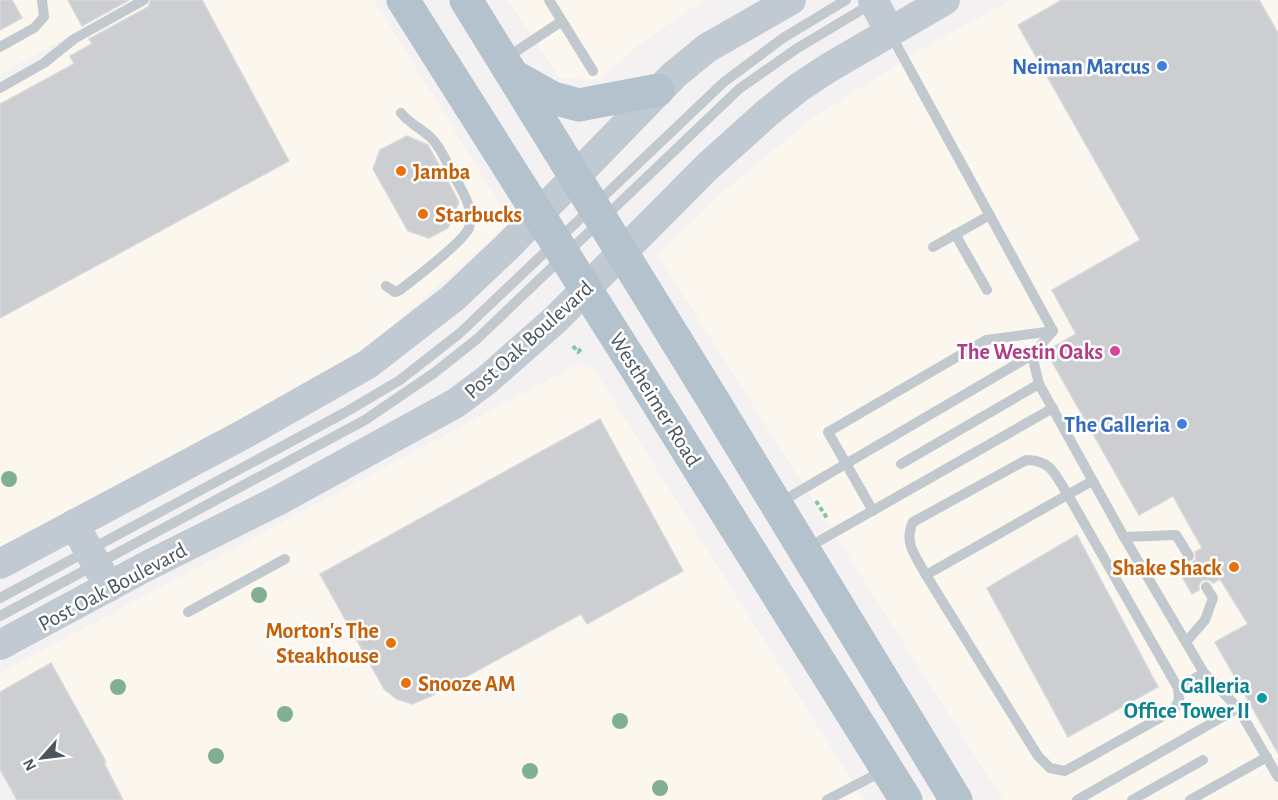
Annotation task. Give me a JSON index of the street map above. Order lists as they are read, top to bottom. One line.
{"streets":{"main road":["Post Oak Boulevard","Westheimer Road"]},"crossings":[["Post Oak Boulevard","Westheimer Road"]],"places":["Neiman Marcus","Jamba","Starbucks","The Westin Oaks","The Galleria","Shake Shack","Morton's The Steakhouse","Snooze AM","Galleria Office Tower II"],"north":"bottom left"}
